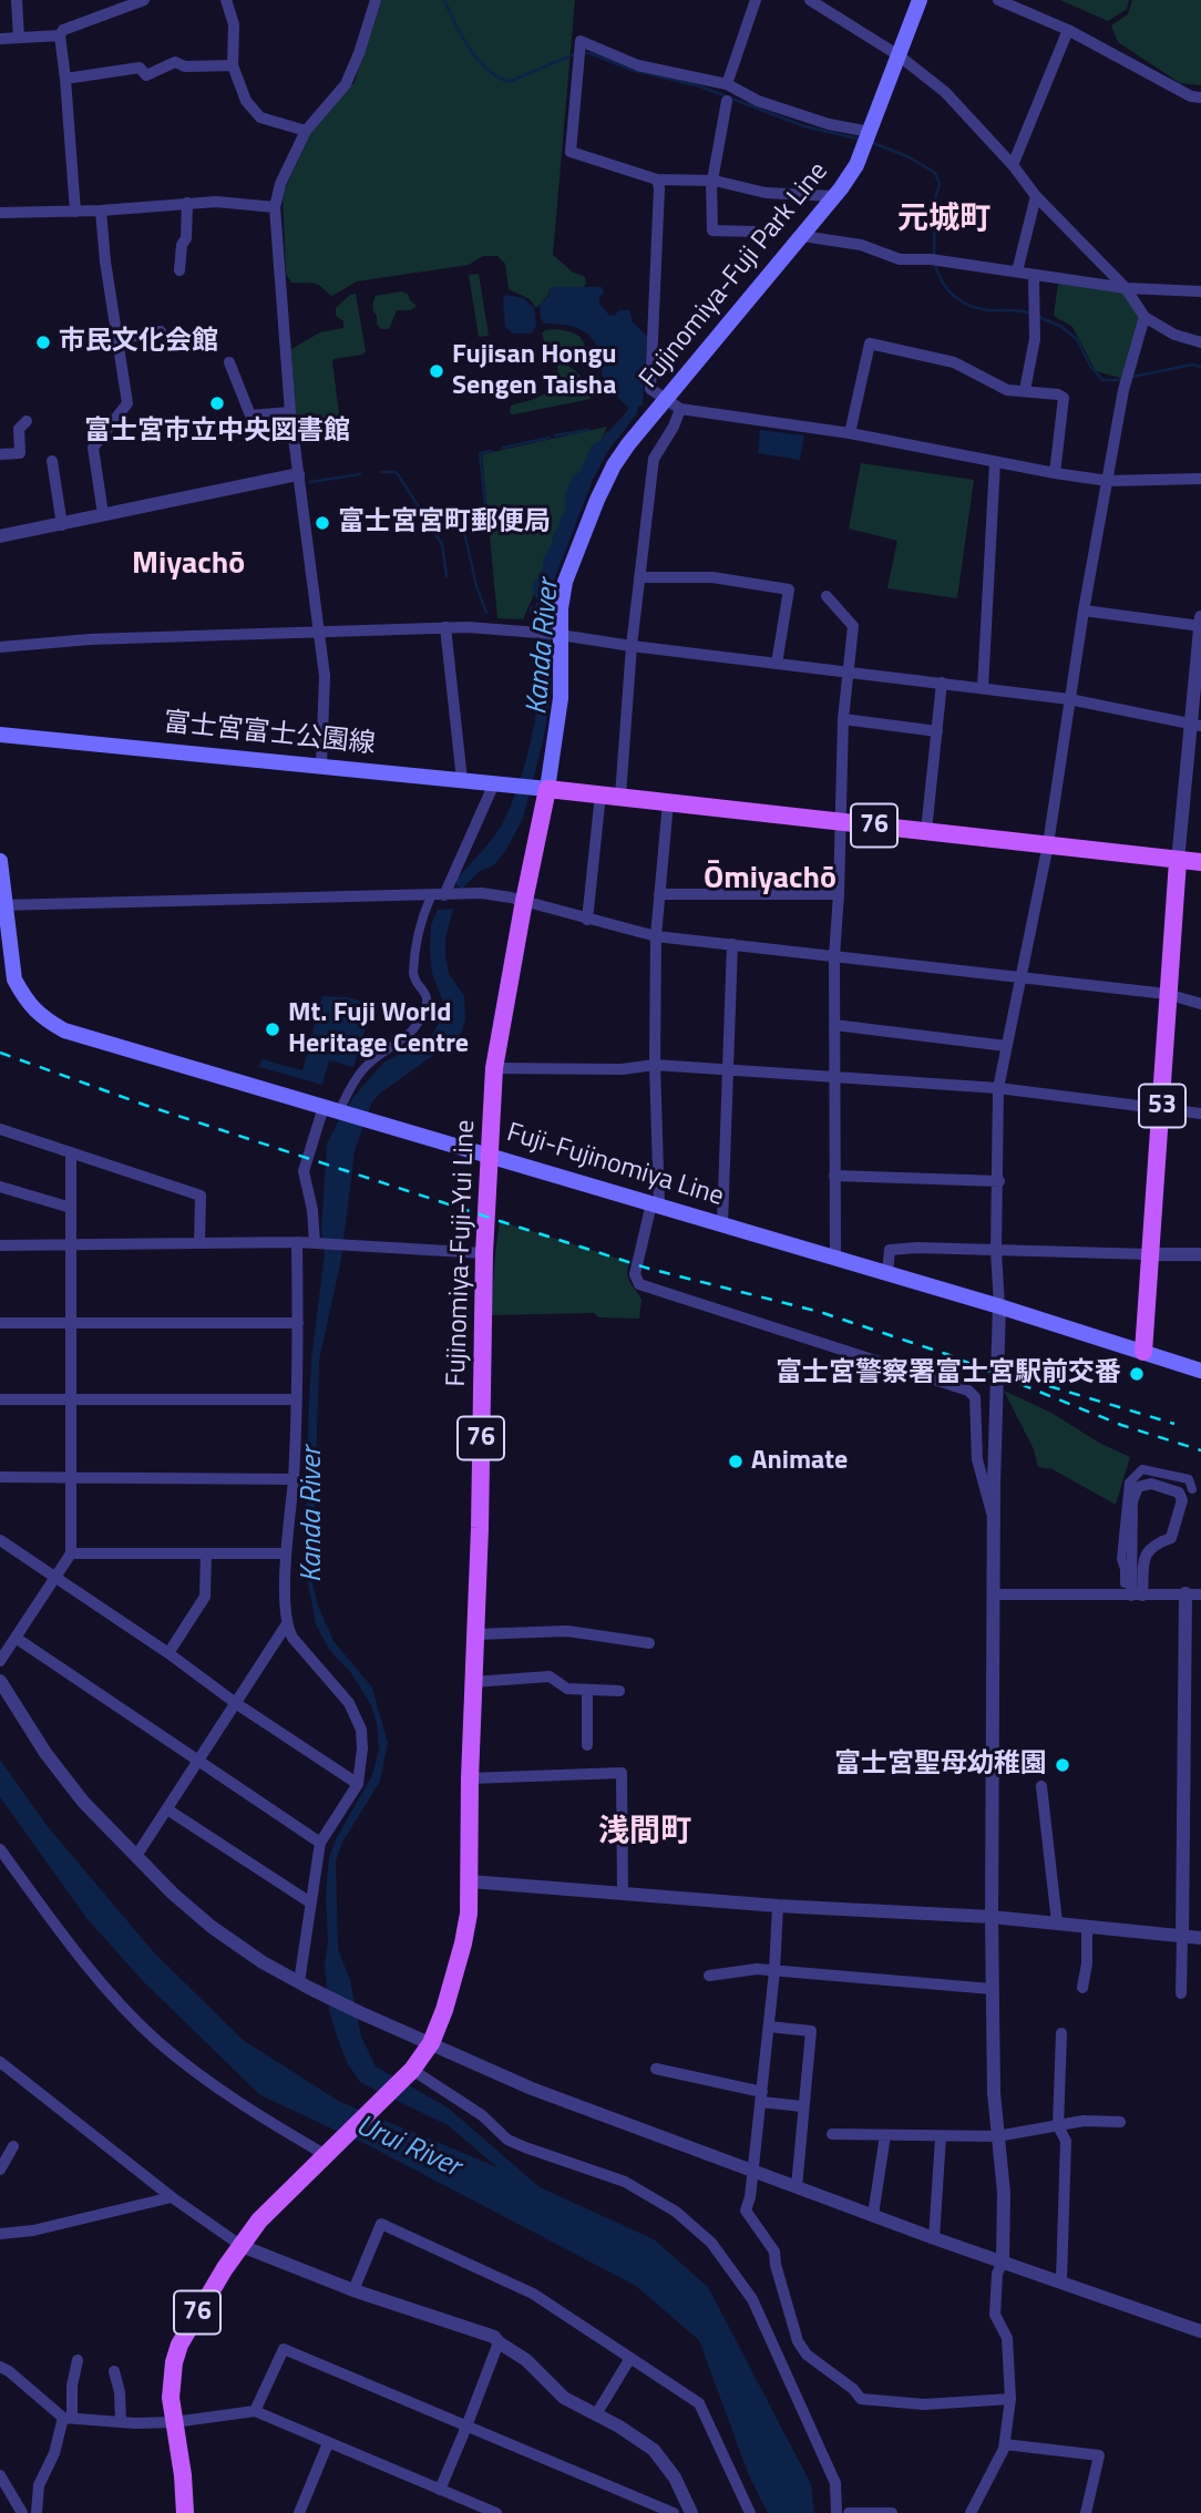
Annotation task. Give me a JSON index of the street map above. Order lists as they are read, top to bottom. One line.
{"streets":{"main road":["Fujinomiya-Fuji Park Line","富士宮富士公園線","76","53","Fuji-Fujinomiya Line","Fujinomiya-Fuji-Yui Line"]},"crossings":[["Fujinomiya-Fuji Park Line","富士宮富士公園線"],["Fujinomiya-Fuji Park Line","76"],["Fujinomiya-Fuji Park Line","Fujinomiya-Fuji-Yui Line"],["富士宮富士公園線","76"],["富士宮富士公園線","Fujinomiya-Fuji-Yui Line"],["76","53"],["76","Fujinomiya-Fuji-Yui Line"],["53","Fuji-Fujinomiya Line"],["Fuji-Fujinomiya Line","Fujinomiya-Fuji-Yui Line"]],"districts":["元城町","Miyachō","Ōmiyachō","浅間町"],"water":["Kanda River","Urui River"],"places":["市民文化会館","Fujisan Hongu Sengen Taisha","富士宮市立中央図書館","富士宮宮町郵便局","Mt. Fuji World Heritage Centre","富士宮警察署富士宮駅前交番","Animate","富士宮聖母幼稚園"]}
